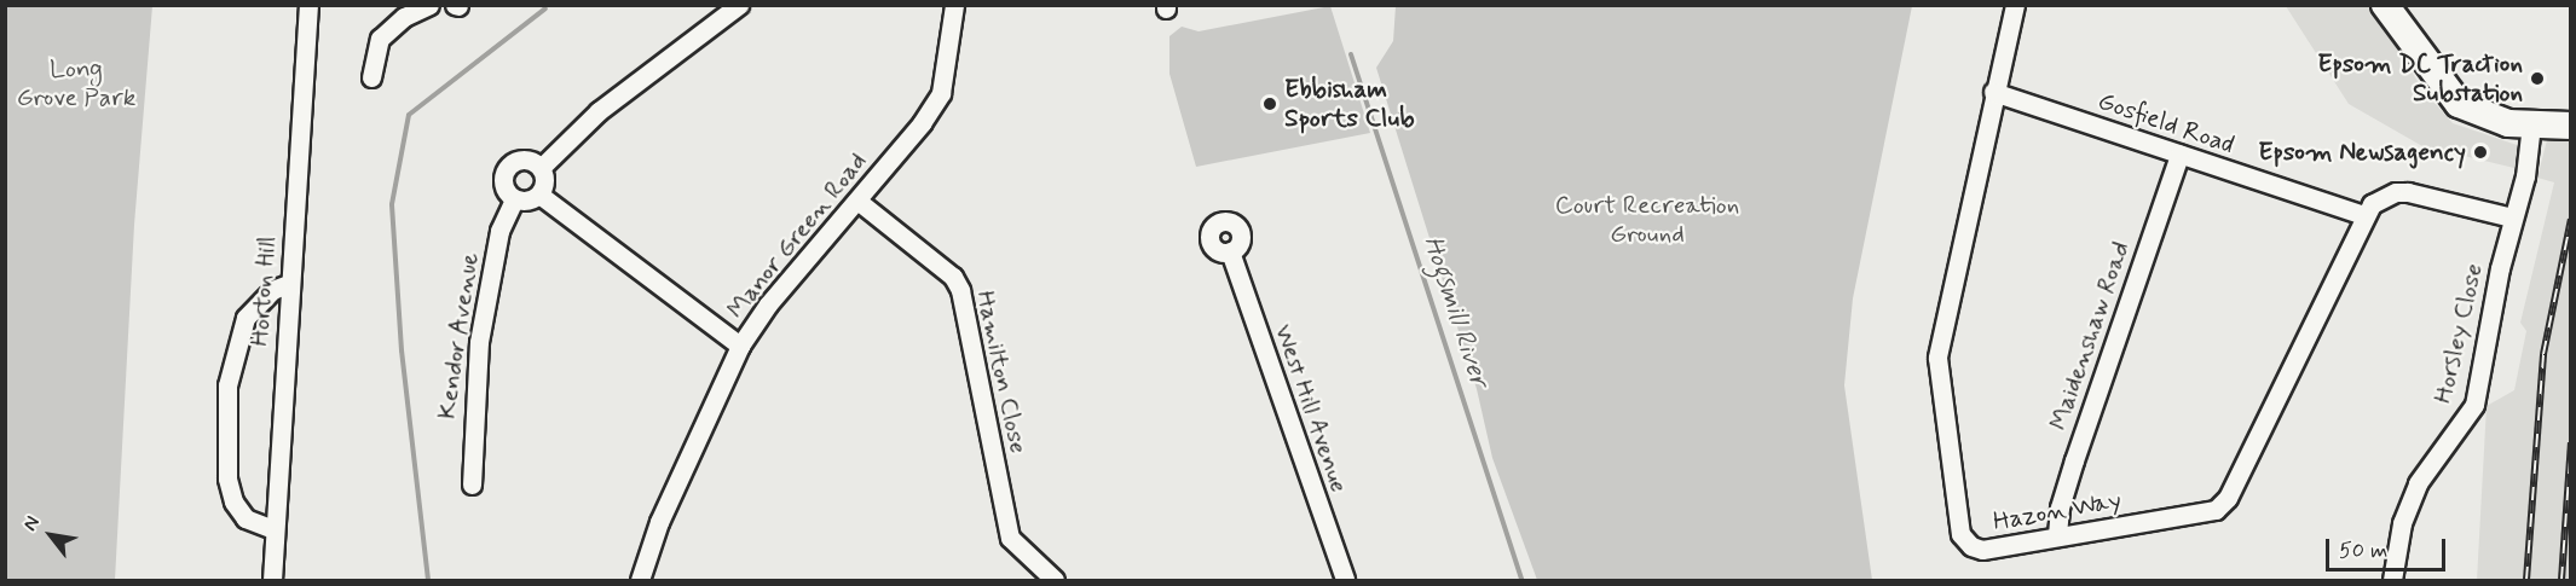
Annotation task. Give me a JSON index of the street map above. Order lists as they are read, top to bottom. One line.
{"streets":{"street":["Gosfield Road","Manor Green Road","Horton Hill","Horsley Close","Kendor Avenue","Maidenshaw Road","Hamilton Close","West Hill Avenue","Hazon Way"]},"crossings":[["Gosfield Road","Maidenshaw Road"],["Gosfield Road","Hazon Way"],["Manor Green Road","Hamilton Close"],["Maidenshaw Road","Hazon Way"]],"water":["Hogsmill River"],"parks":["Long Grove Park","Court Recreation Ground"],"places":["Epsom DC Traction Substation","Ebbisham Sports Club","Epsom Newsagency"],"scale_bar":"50 m","north":"top left"}
